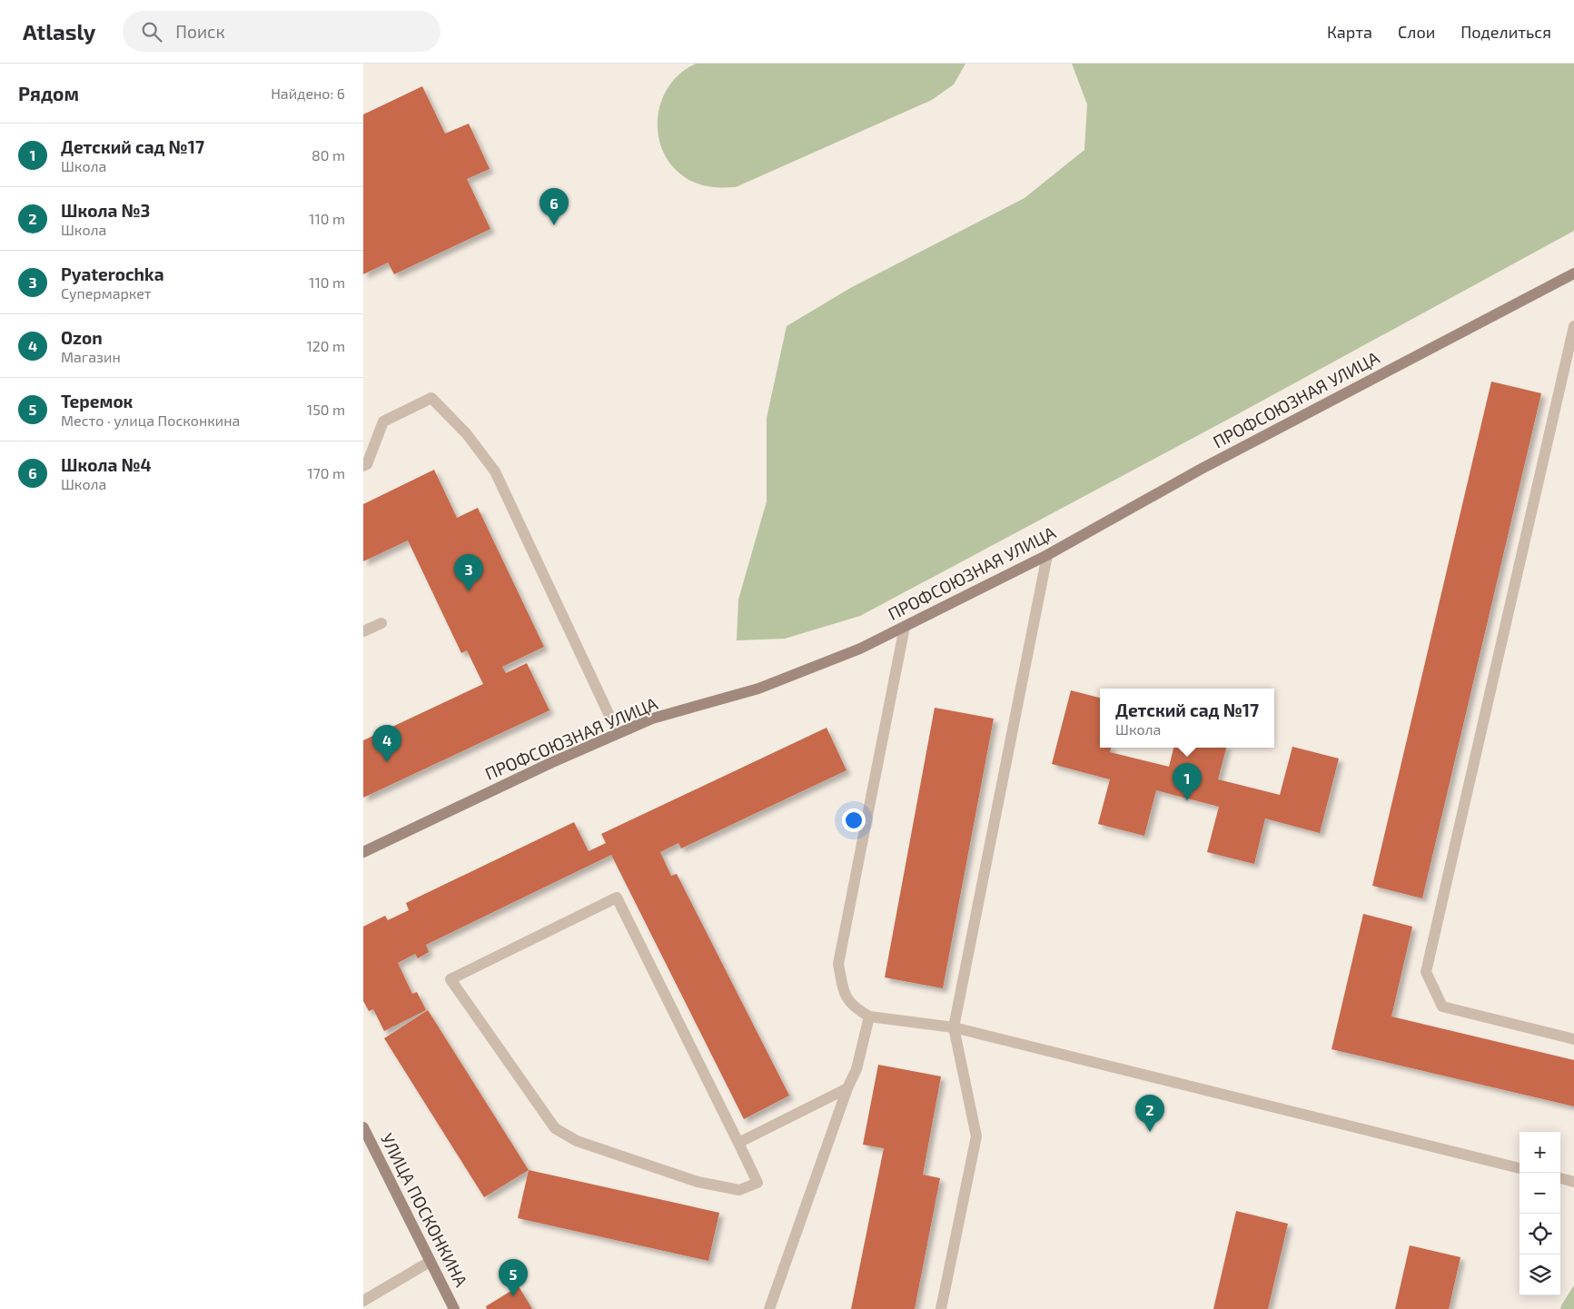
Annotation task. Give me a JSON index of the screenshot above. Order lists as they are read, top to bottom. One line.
{"streets":{"street":["ПРОФСОЮЗНАЯ УЛИЦА","УЛИЦА ПОСКОНКИНА"]},"page":{"header":"Atlasly","search":"Поиск","nav":["Карта","Слои","Поделиться"],"heading":["Рядом","Найдено: 6"],"list":[{"mark":"1","name":"Детский сад №17","note":"Школа","value":"80 m"},{"mark":"2","name":"Школа №3","note":"Школа","value":"110 m"},{"mark":"3","name":"Pyaterochka","note":"Супермаркет","value":"110 m"},{"mark":"4","name":"Ozon","note":"Магазин","value":"120 m"},{"mark":"5","name":"Теремок","note":"Место · улица Посконкина","value":"150 m"},{"mark":"6","name":"Школа №4","note":"Школа","value":"170 m"}],"pins":["6","3","4","1","2","5"],"popup":["Детский сад №17","Школа"],"map_buttons":["+","−"]}}
